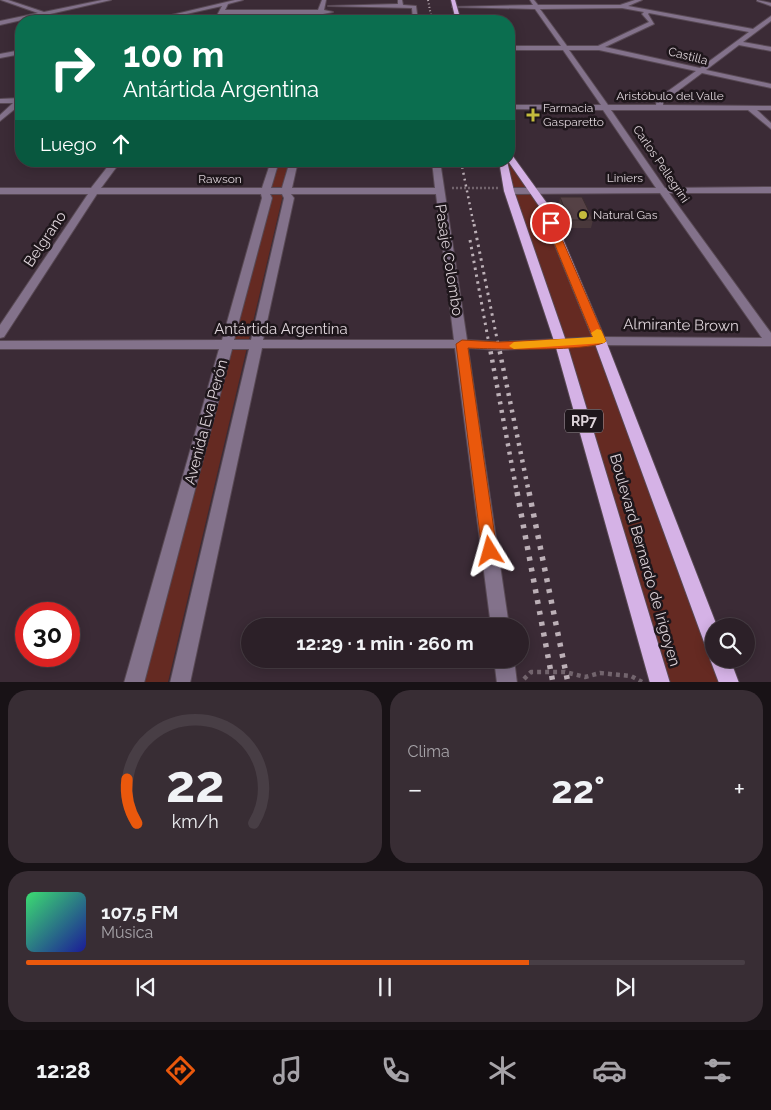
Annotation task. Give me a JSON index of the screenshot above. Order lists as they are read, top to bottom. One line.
{"streets":{"main road":["RP7","Boulevard Bernardo de Irigoyen"],"street":["Castilla","Aristóbulo del Valle","Carlos Pellegrini","Liniers","Rawson","Belgrano","Pasaje Colombo","Almirante Brown","Antártida Argentina","Avenida Eva Perón"]},"crossings":[["Aristóbulo del Valle","Carlos Pellegrini"],["Carlos Pellegrini","Liniers"],["Carlos Pellegrini","Almirante Brown"],["Liniers","Boulevard Bernardo de Irigoyen"],["Rawson","Belgrano"],["Rawson","Pasaje Colombo"],["Rawson","Avenida Eva Perón"],["Pasaje Colombo","Antártida Argentina"],["Almirante Brown","Antártida Argentina"],["Almirante Brown","Boulevard Bernardo de Irigoyen"],["Antártida Argentina","Avenida Eva Perón"],["Antártida Argentina","Boulevard Bernardo de Irigoyen"]],"places":{"health":["Farmacia Gasparetto"],"other":["Natural Gas"]},"page":{"turn":["100 m","Antártida Argentina"],"then":"Luego","limit":"30","trip":"12:29 · 1 min · 260 m","tile":"Clima","heat":["−","22°","+"],"song":["107.5 FM","Música"],"tabs":"12:28","gauge":["22","km/h"]}}
